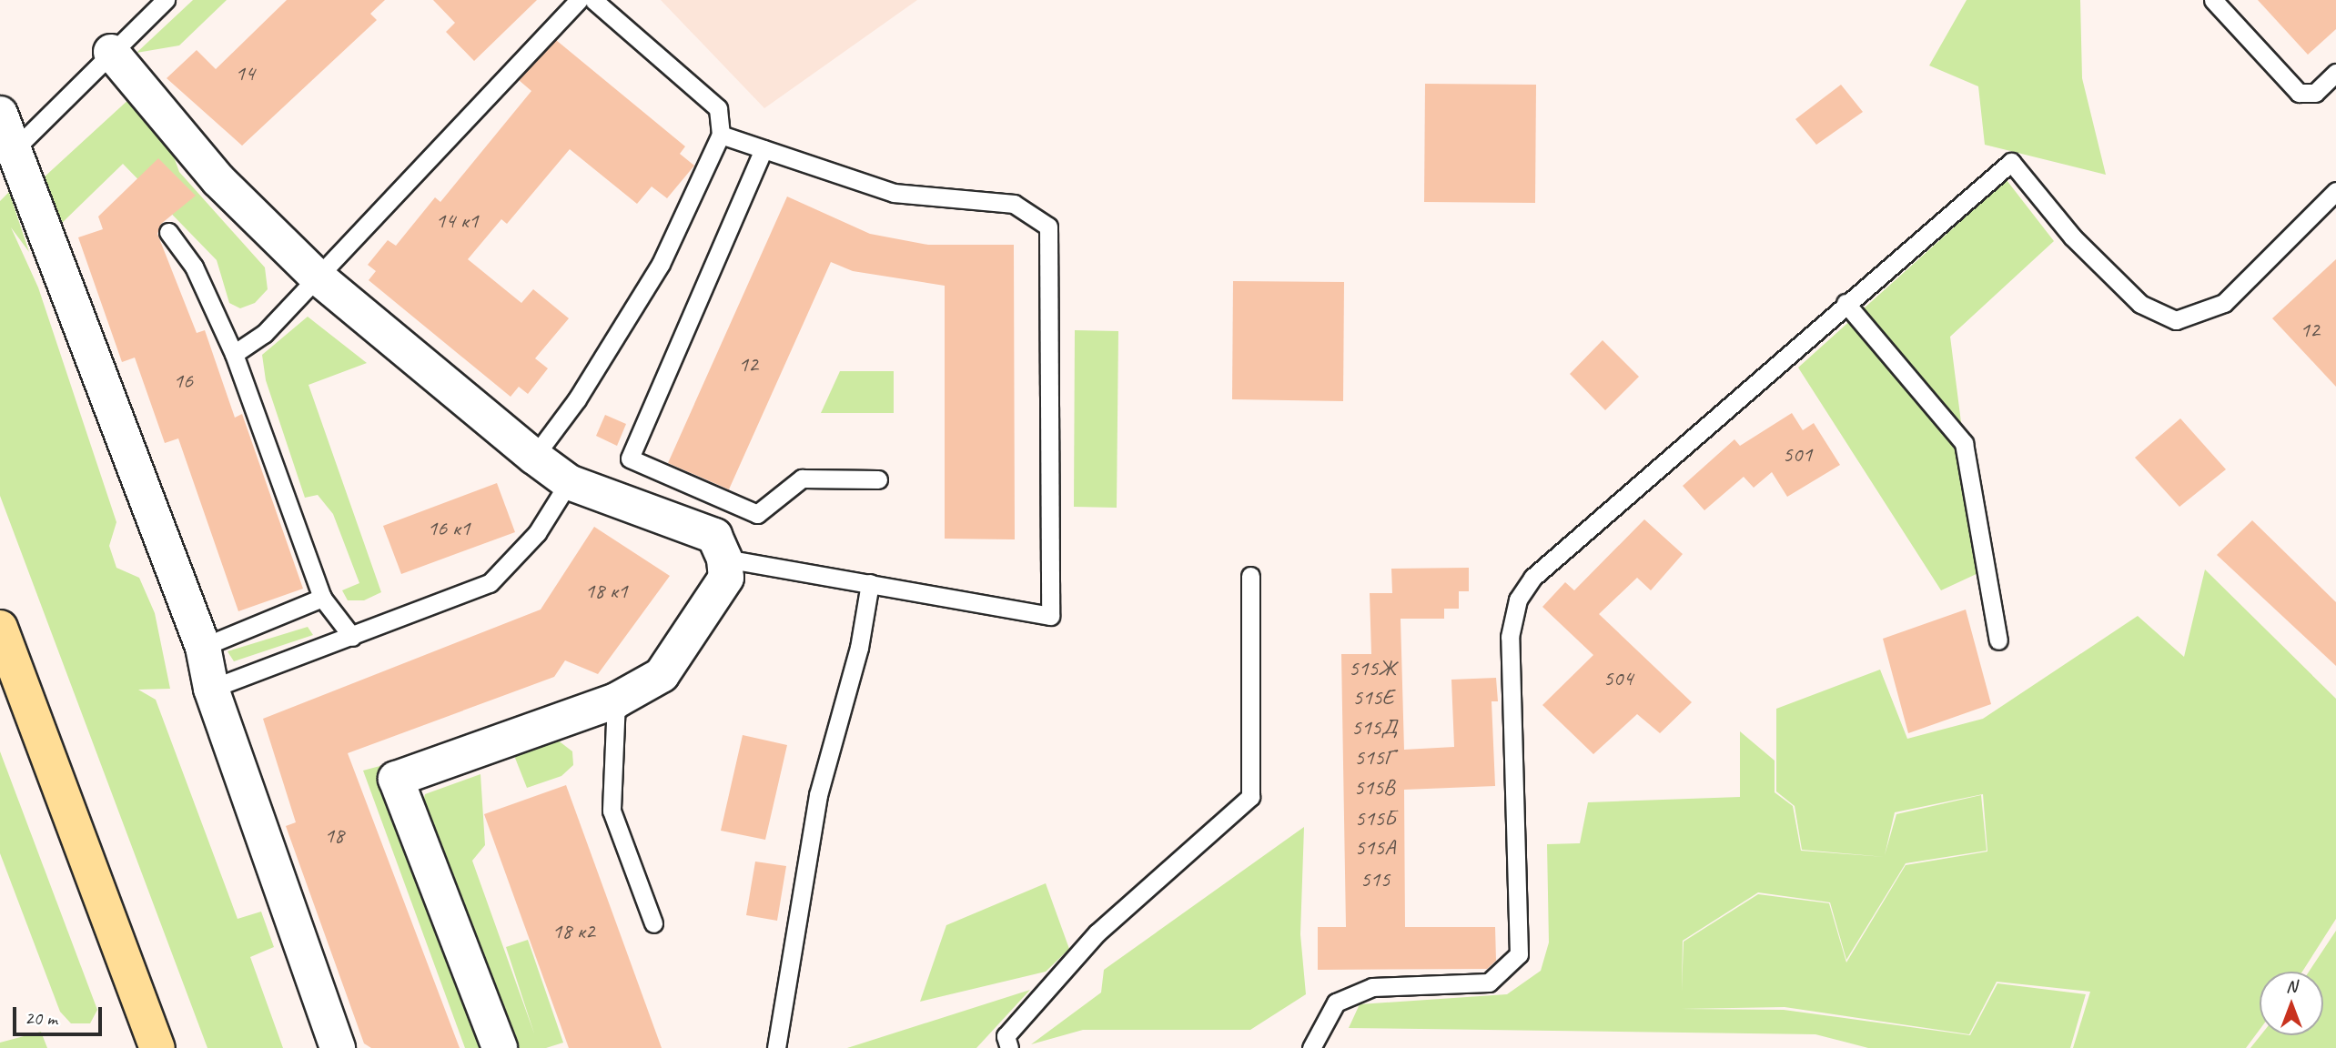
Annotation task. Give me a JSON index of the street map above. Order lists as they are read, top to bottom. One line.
{"house_numbers":["14","14 к1","12","12","16","501","16 к1","18 к1","515Ж","504","515Е","515Д","515Г","515В","515Б","18","515А","515","18 к2"],"scale_bar":"20 m","north":"top"}
